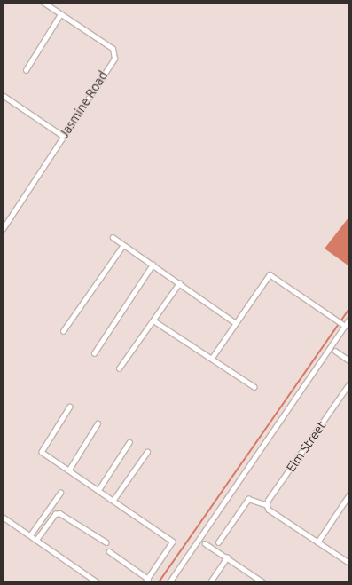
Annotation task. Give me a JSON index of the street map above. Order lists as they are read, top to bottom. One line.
{"streets":{"street":["Jasmine Road","Elm Street"]}}
